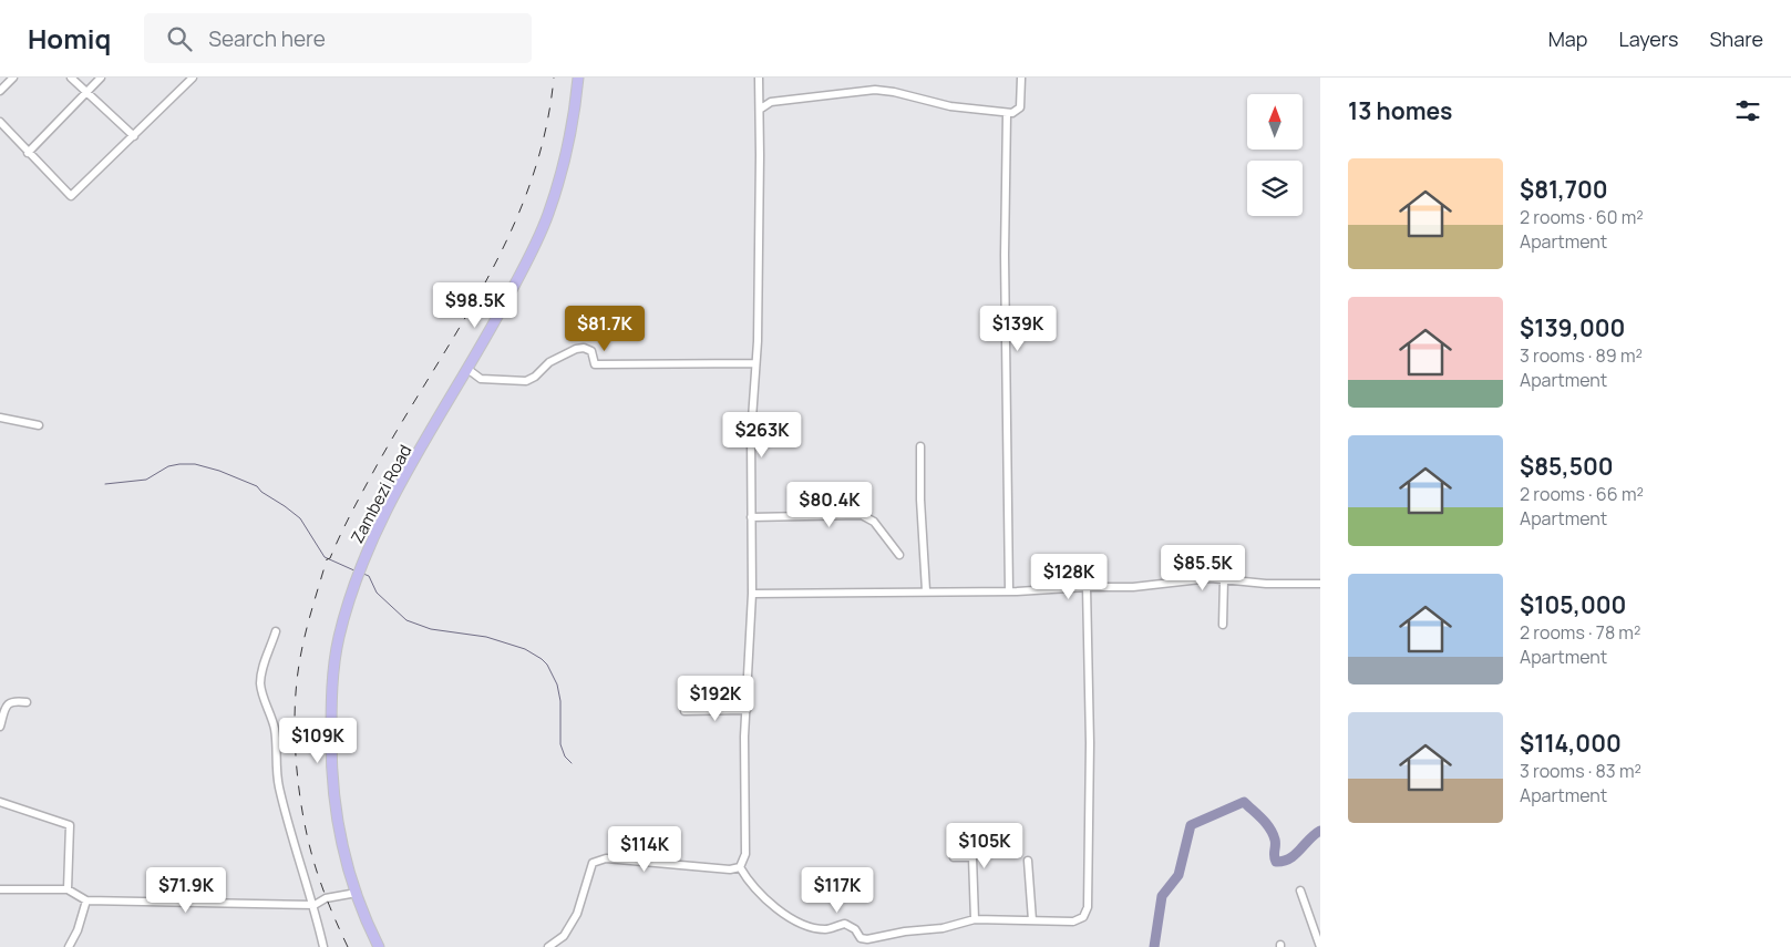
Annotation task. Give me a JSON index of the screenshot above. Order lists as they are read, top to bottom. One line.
{"streets":{"main road":["Zambezi Road"]},"north":"top","page":{"header":"Homiq","search":"Search here","nav":["Map","Layers","Share"],"heading":"13 homes","list":[{"name":"$81,700","note":"2 rooms · 60 m² · Apartment"},{"name":"$139,000","note":"3 rooms · 89 m² · Apartment"},{"name":"$85,500","note":"2 rooms · 66 m² · Apartment"},{"name":"$105,000","note":"2 rooms · 78 m² · Apartment"},{"name":"$114,000","note":"3 rooms · 83 m² · Apartment"}],"price":["$98.5K","$81.7K","$139K","$263K","$80.4K","$85.5K","$128K","$192K","$109K","$105K","$114K","$71.9K","$117K"]}}
